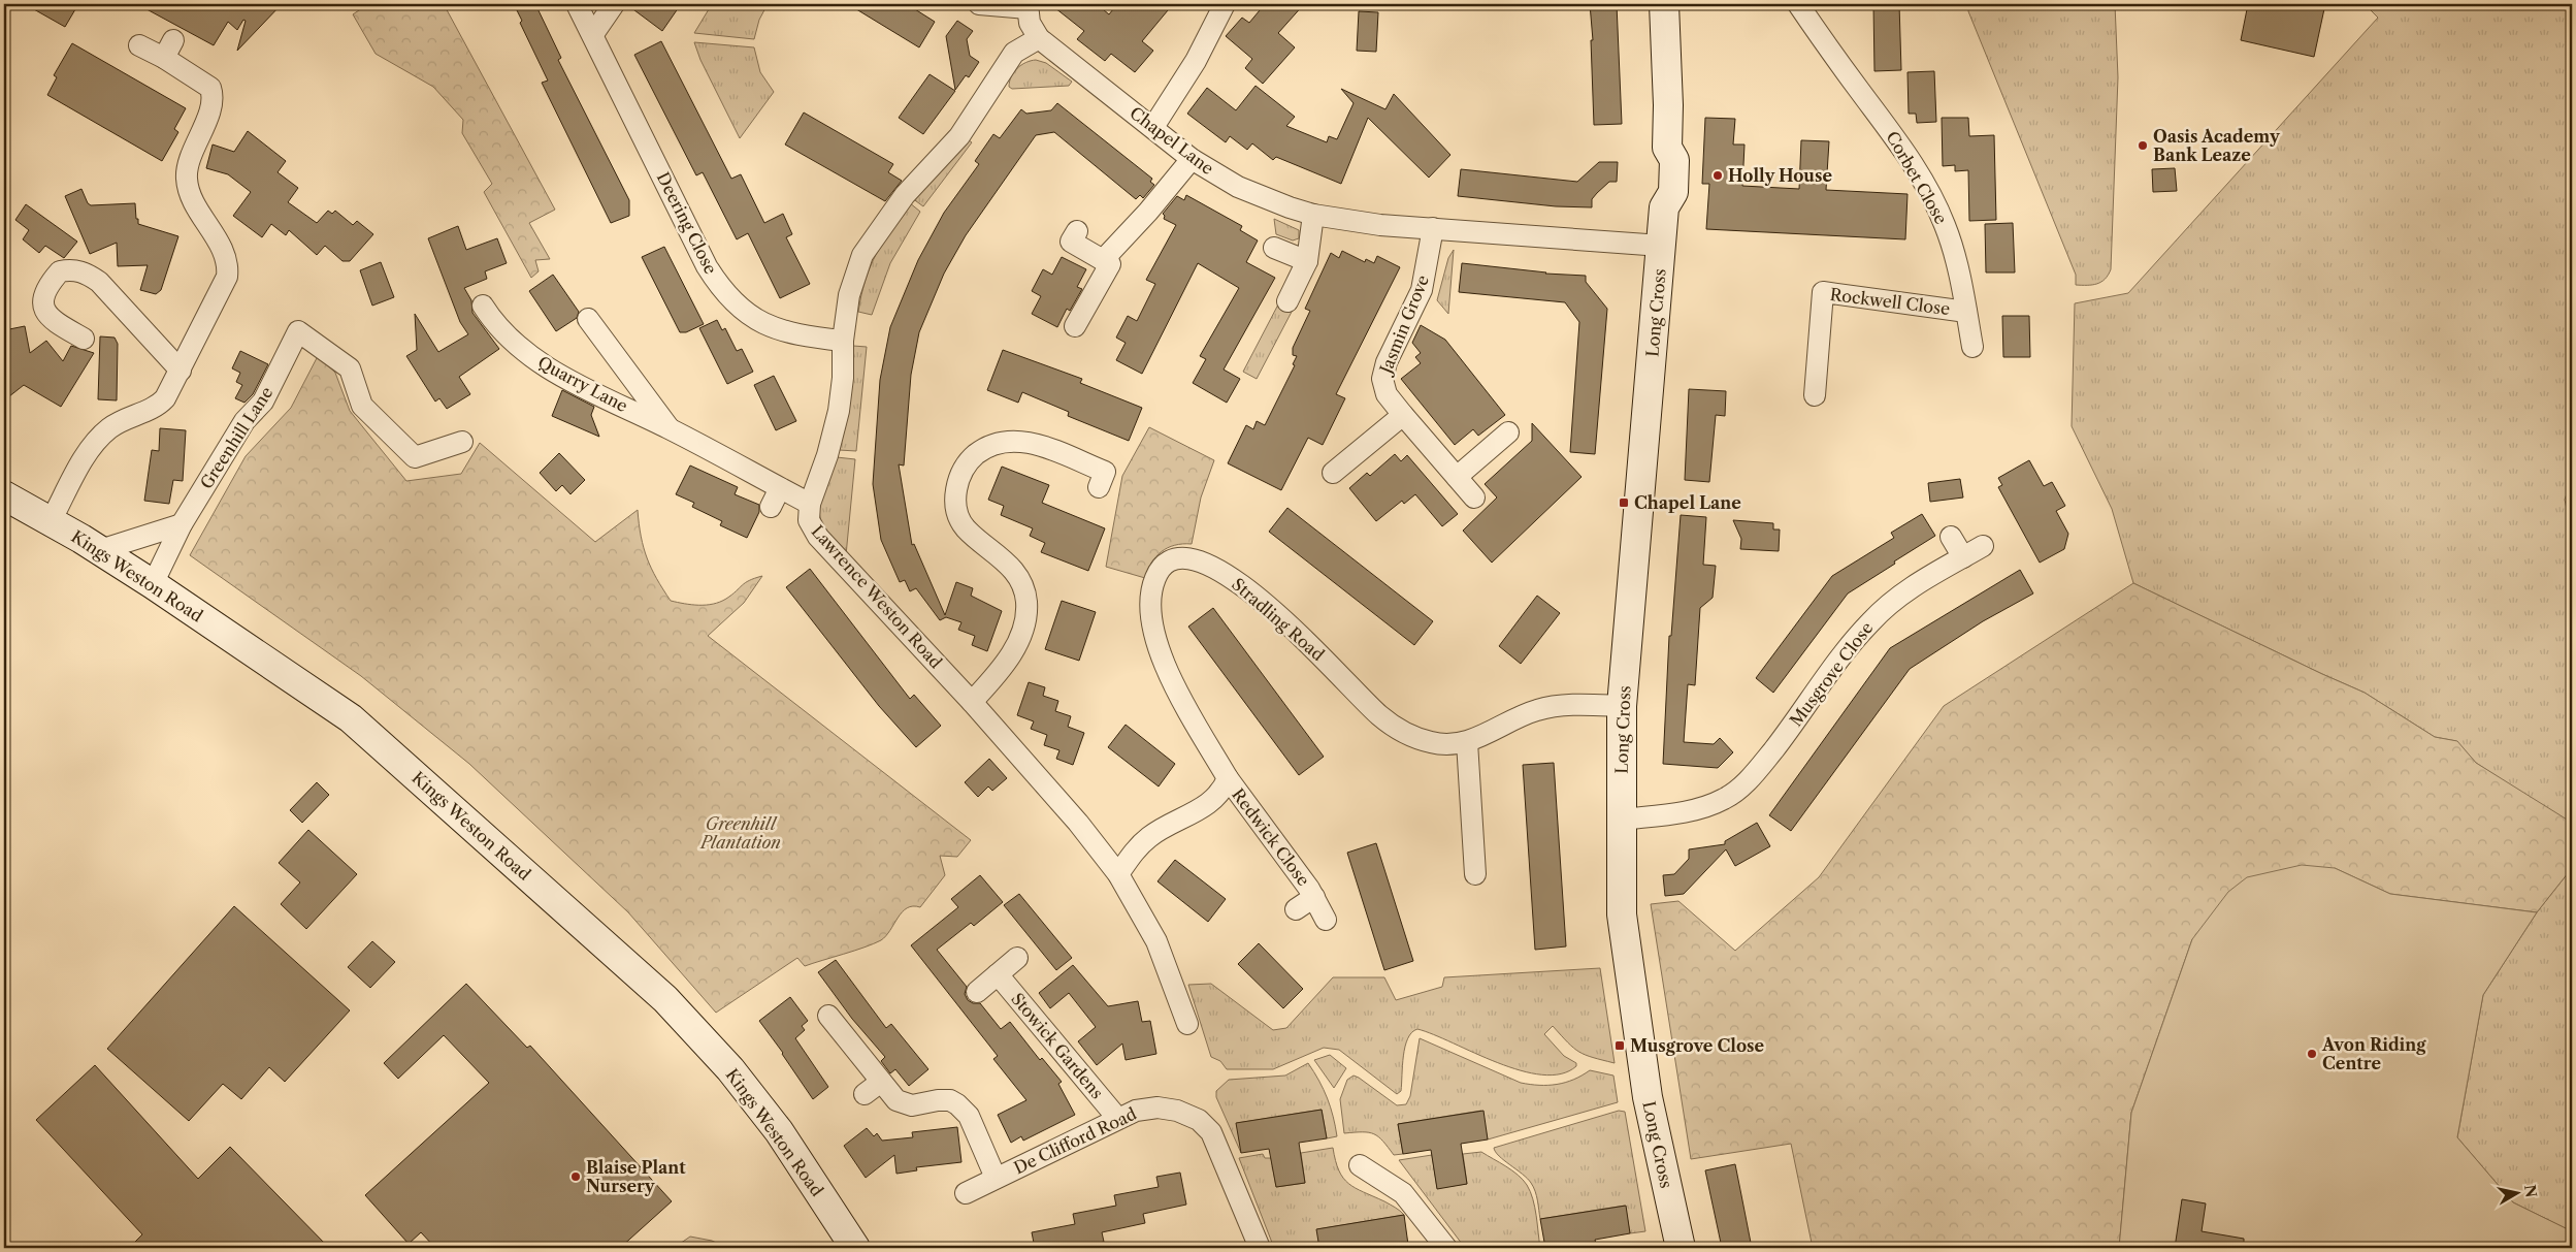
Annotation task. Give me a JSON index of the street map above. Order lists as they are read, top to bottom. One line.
{"streets":{"street":["Chapel Lane","Corbet Close","Deering Close","Rockwell Close","Long Cross","Jasmin Grove","Quarry Lane","Greenhill Lane","Kings Weston Road","Lawrence Weston Road","Stradling Road","Musgrove Close","Redwick Close","Stowick Gardens","De Clifford Road"]},"crossings":[["Chapel Lane","Long Cross"],["Chapel Lane","Jasmin Grove"],["Chapel Lane","Lawrence Weston Road"],["Corbet Close","Rockwell Close"],["Deering Close","Lawrence Weston Road"],["Long Cross","Stradling Road"],["Long Cross","Musgrove Close"],["Quarry Lane","Lawrence Weston Road"],["Greenhill Lane","Kings Weston Road"],["Stradling Road","Redwick Close"],["Stowick Gardens","De Clifford Road"]],"parks":["Greenhill Plantation"],"places":{"other":["Oasis Academy Bank Leaze","Holly House","Avon Riding Centre","Blaise Plant Nursery"],"transit":["Chapel Lane","Musgrove Close"]},"north":"right"}
